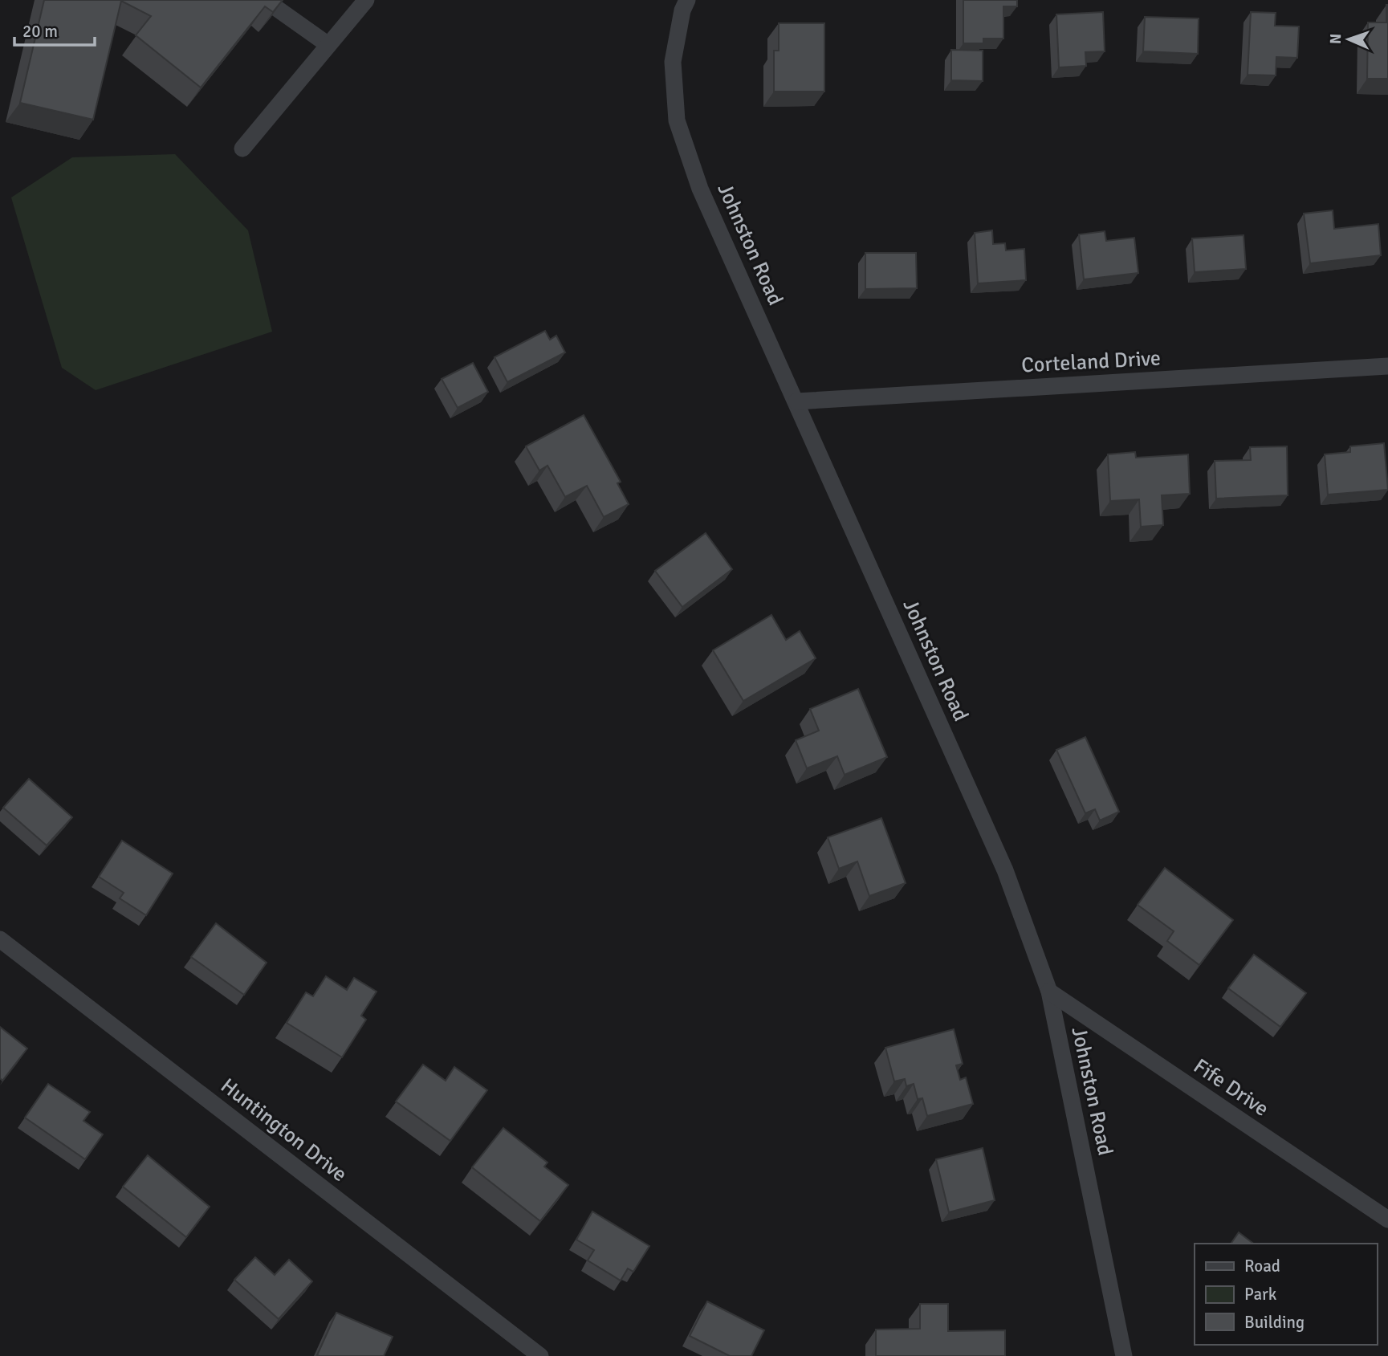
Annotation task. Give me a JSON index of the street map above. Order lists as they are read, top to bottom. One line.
{"streets":{"street":["Johnston Road","Corteland Drive","Fife Drive","Huntington Drive"]},"crossings":[["Johnston Road","Corteland Drive"],["Johnston Road","Fife Drive"]],"legend":["Road","Park","Building"],"scale_bar":"20 m","north":"left"}
